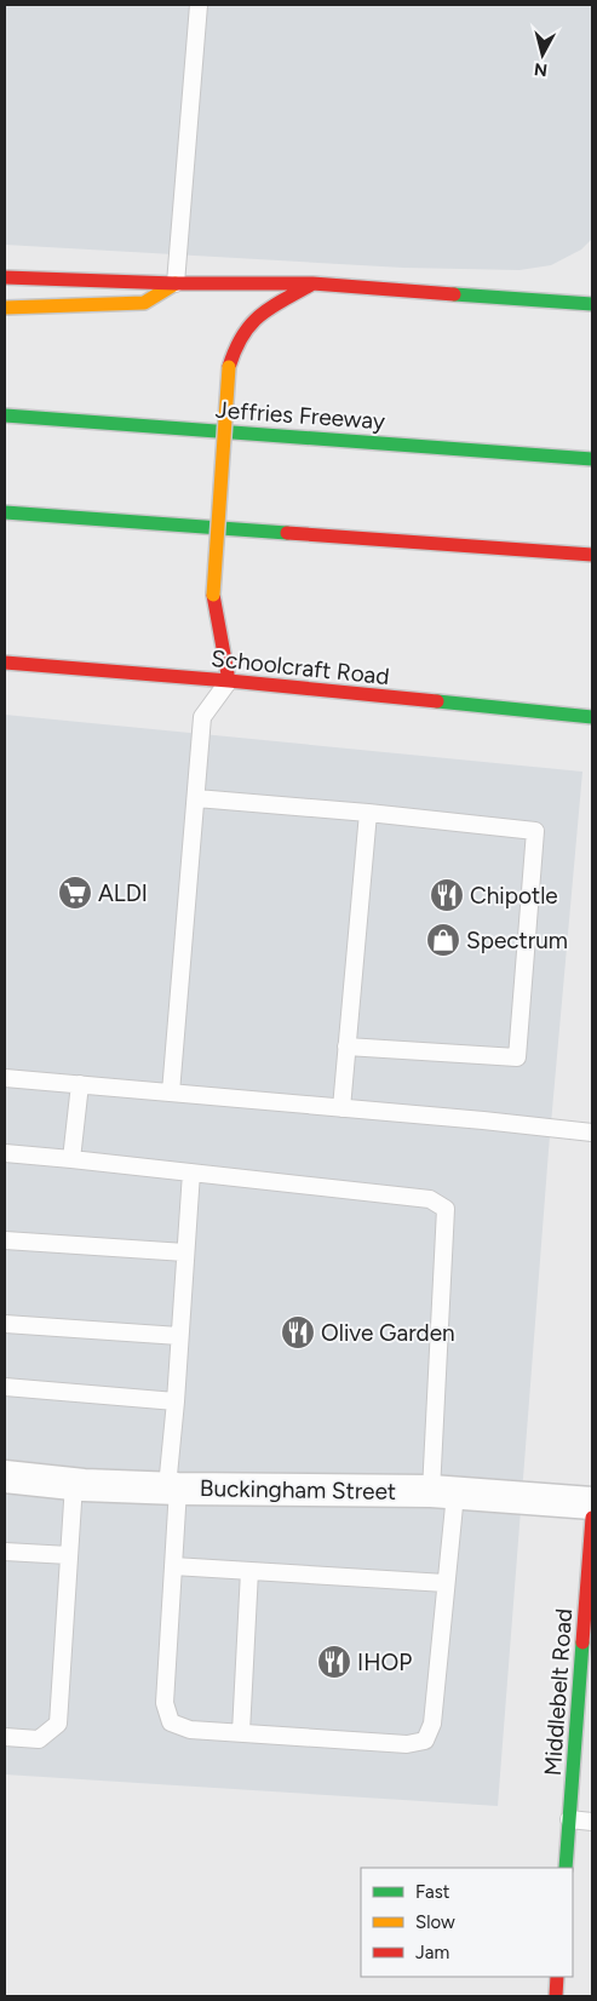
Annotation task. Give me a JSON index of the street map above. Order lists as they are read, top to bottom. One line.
{"streets":{"main road":["Jeffries Freeway","Schoolcraft Road","Middlebelt Road"],"street":["Buckingham Street"]},"places":{"supermarket":["ALDI"],"restaurant":["Chipotle","Olive Garden","IHOP"],"shop":["Spectrum"]},"legend":["Fast","Slow","Jam"],"north":"bottom"}
